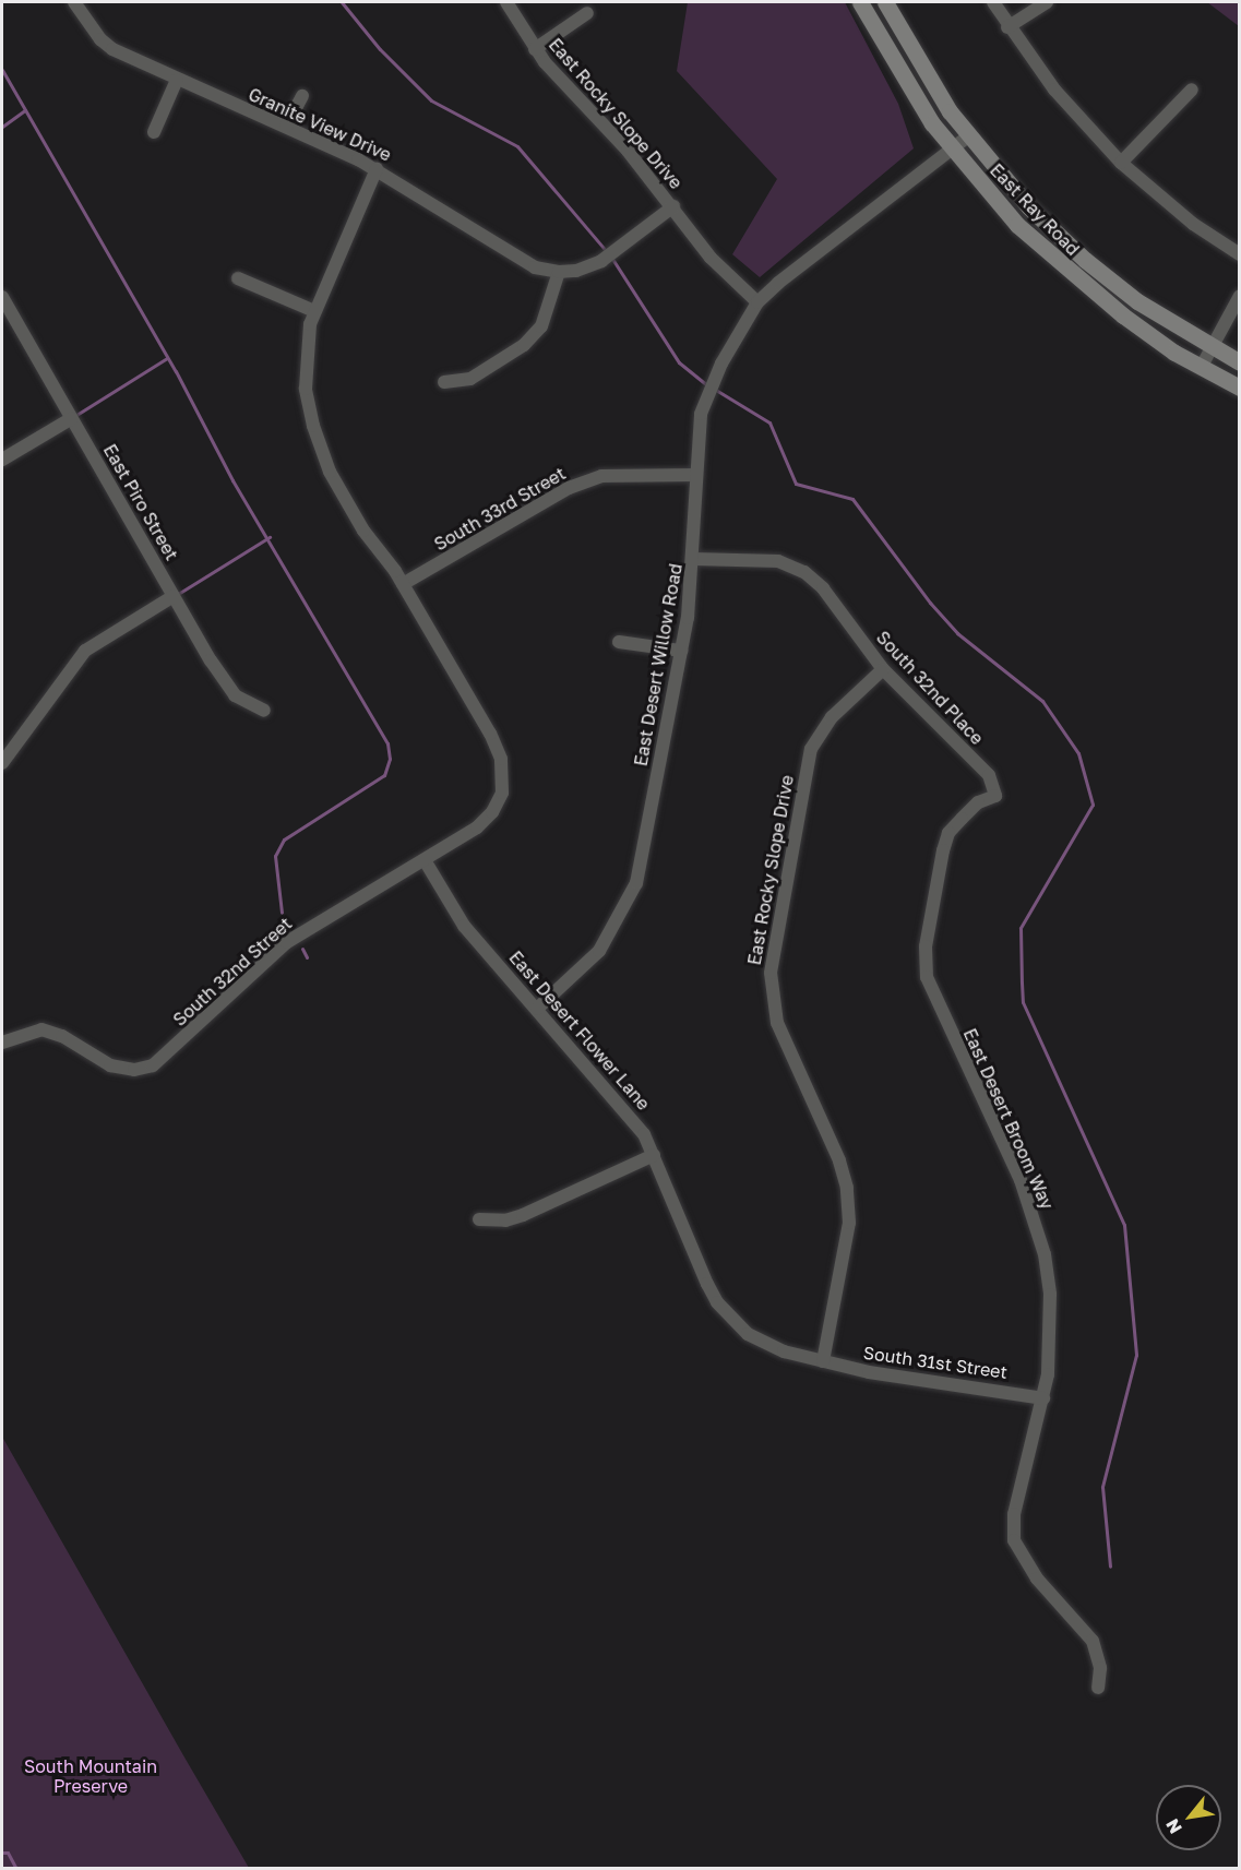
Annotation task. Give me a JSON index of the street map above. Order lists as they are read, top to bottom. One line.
{"streets":{"main road":["East Ray Road"],"street":["East Rocky Slope Drive","Granite View Drive","East Piro Street","South 33rd Street","East Desert Willow Road","South 32nd Place","South 32nd Street","East Desert Flower Lane","East Desert Broom Way","South 31st Street"]},"crossings":[["East Rocky Slope Drive","East Desert Willow Road"],["East Rocky Slope Drive","South 32nd Place"],["East Rocky Slope Drive","East Desert Flower Lane"],["East Rocky Slope Drive","South 31st Street"],["South 33rd Street","East Desert Willow Road"],["South 33rd Street","South 32nd Street"],["East Desert Willow Road","South 32nd Place"],["East Desert Willow Road","East Desert Flower Lane"],["South 32nd Place","East Desert Broom Way"],["South 32nd Street","East Desert Flower Lane"],["East Desert Flower Lane","South 31st Street"],["East Desert Broom Way","South 31st Street"]],"parks":["South Mountain Preserve"],"north":"bottom left"}
